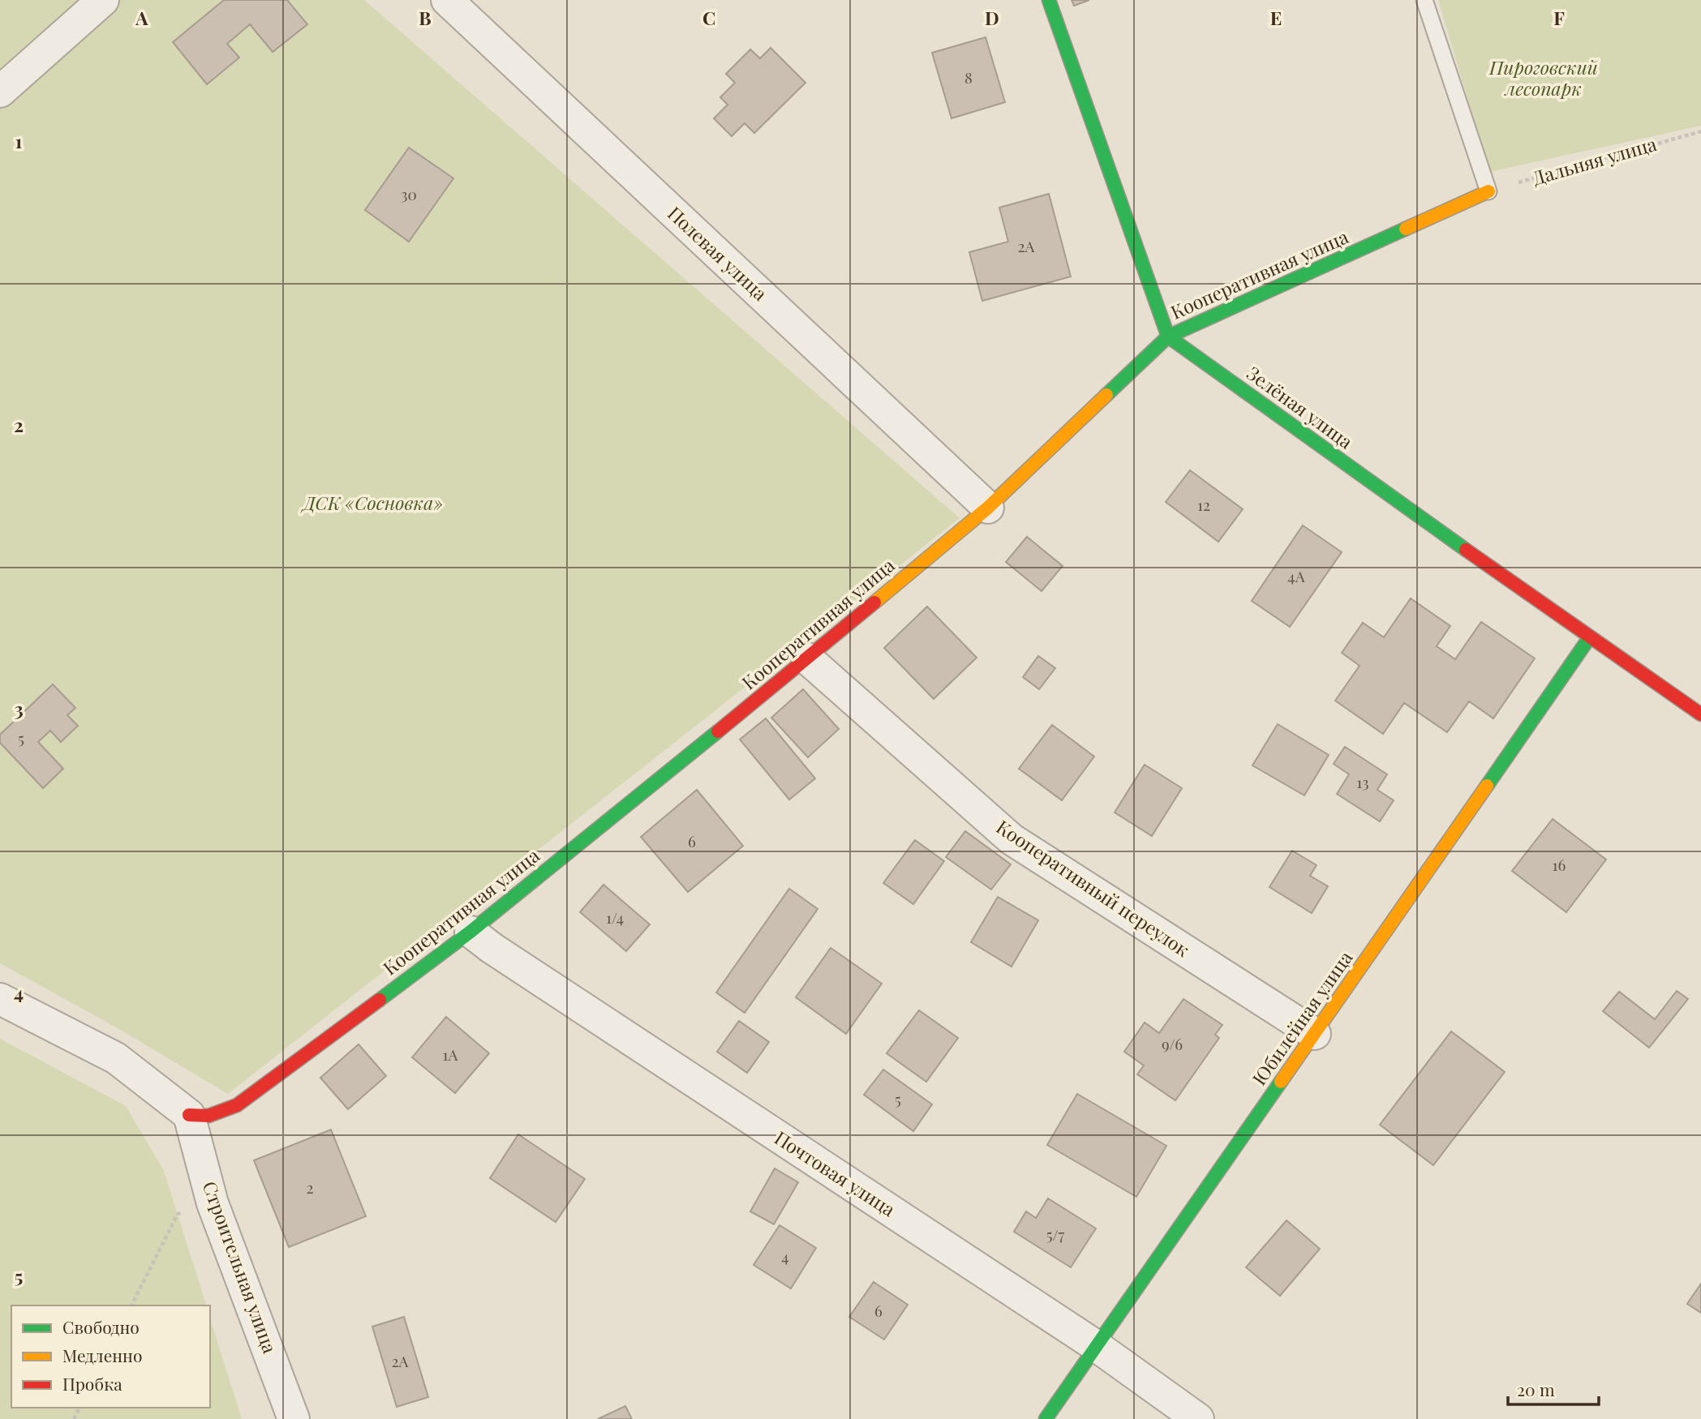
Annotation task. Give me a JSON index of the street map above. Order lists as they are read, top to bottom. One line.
{"streets":{"street":["Полевая улица","Кооперативная улица","Зелёная улица","Кооперативный переулок","Юбилейная улица","Почтовая улица","Строительная улица"],"path":["Дальняя улица"]},"crossings":[["Дальняя улица","Кооперативная улица"],["Полевая улица","Кооперативная улица"],["Кооперативная улица","Зелёная улица"],["Кооперативная улица","Кооперативный переулок"],["Кооперативная улица","Почтовая улица"],["Кооперативная улица","Строительная улица"],["Зелёная улица","Юбилейная улица"],["Кооперативный переулок","Юбилейная улица"],["Юбилейная улица","Почтовая улица"]],"parks":["Пироговский лесопарк","ДСК «Сосновка»"],"house_numbers":["8","30","2А","12","4А","5","13","6","16","1/4","9/6","1А","5","2","5/7","4","6","2А"],"legend":["Свободно","Медленно","Пробка"],"scale_bar":"20 m","grid":{"columns":["A","B","C","D","E","F"],"rows":["1","2","3","4","5"]}}
